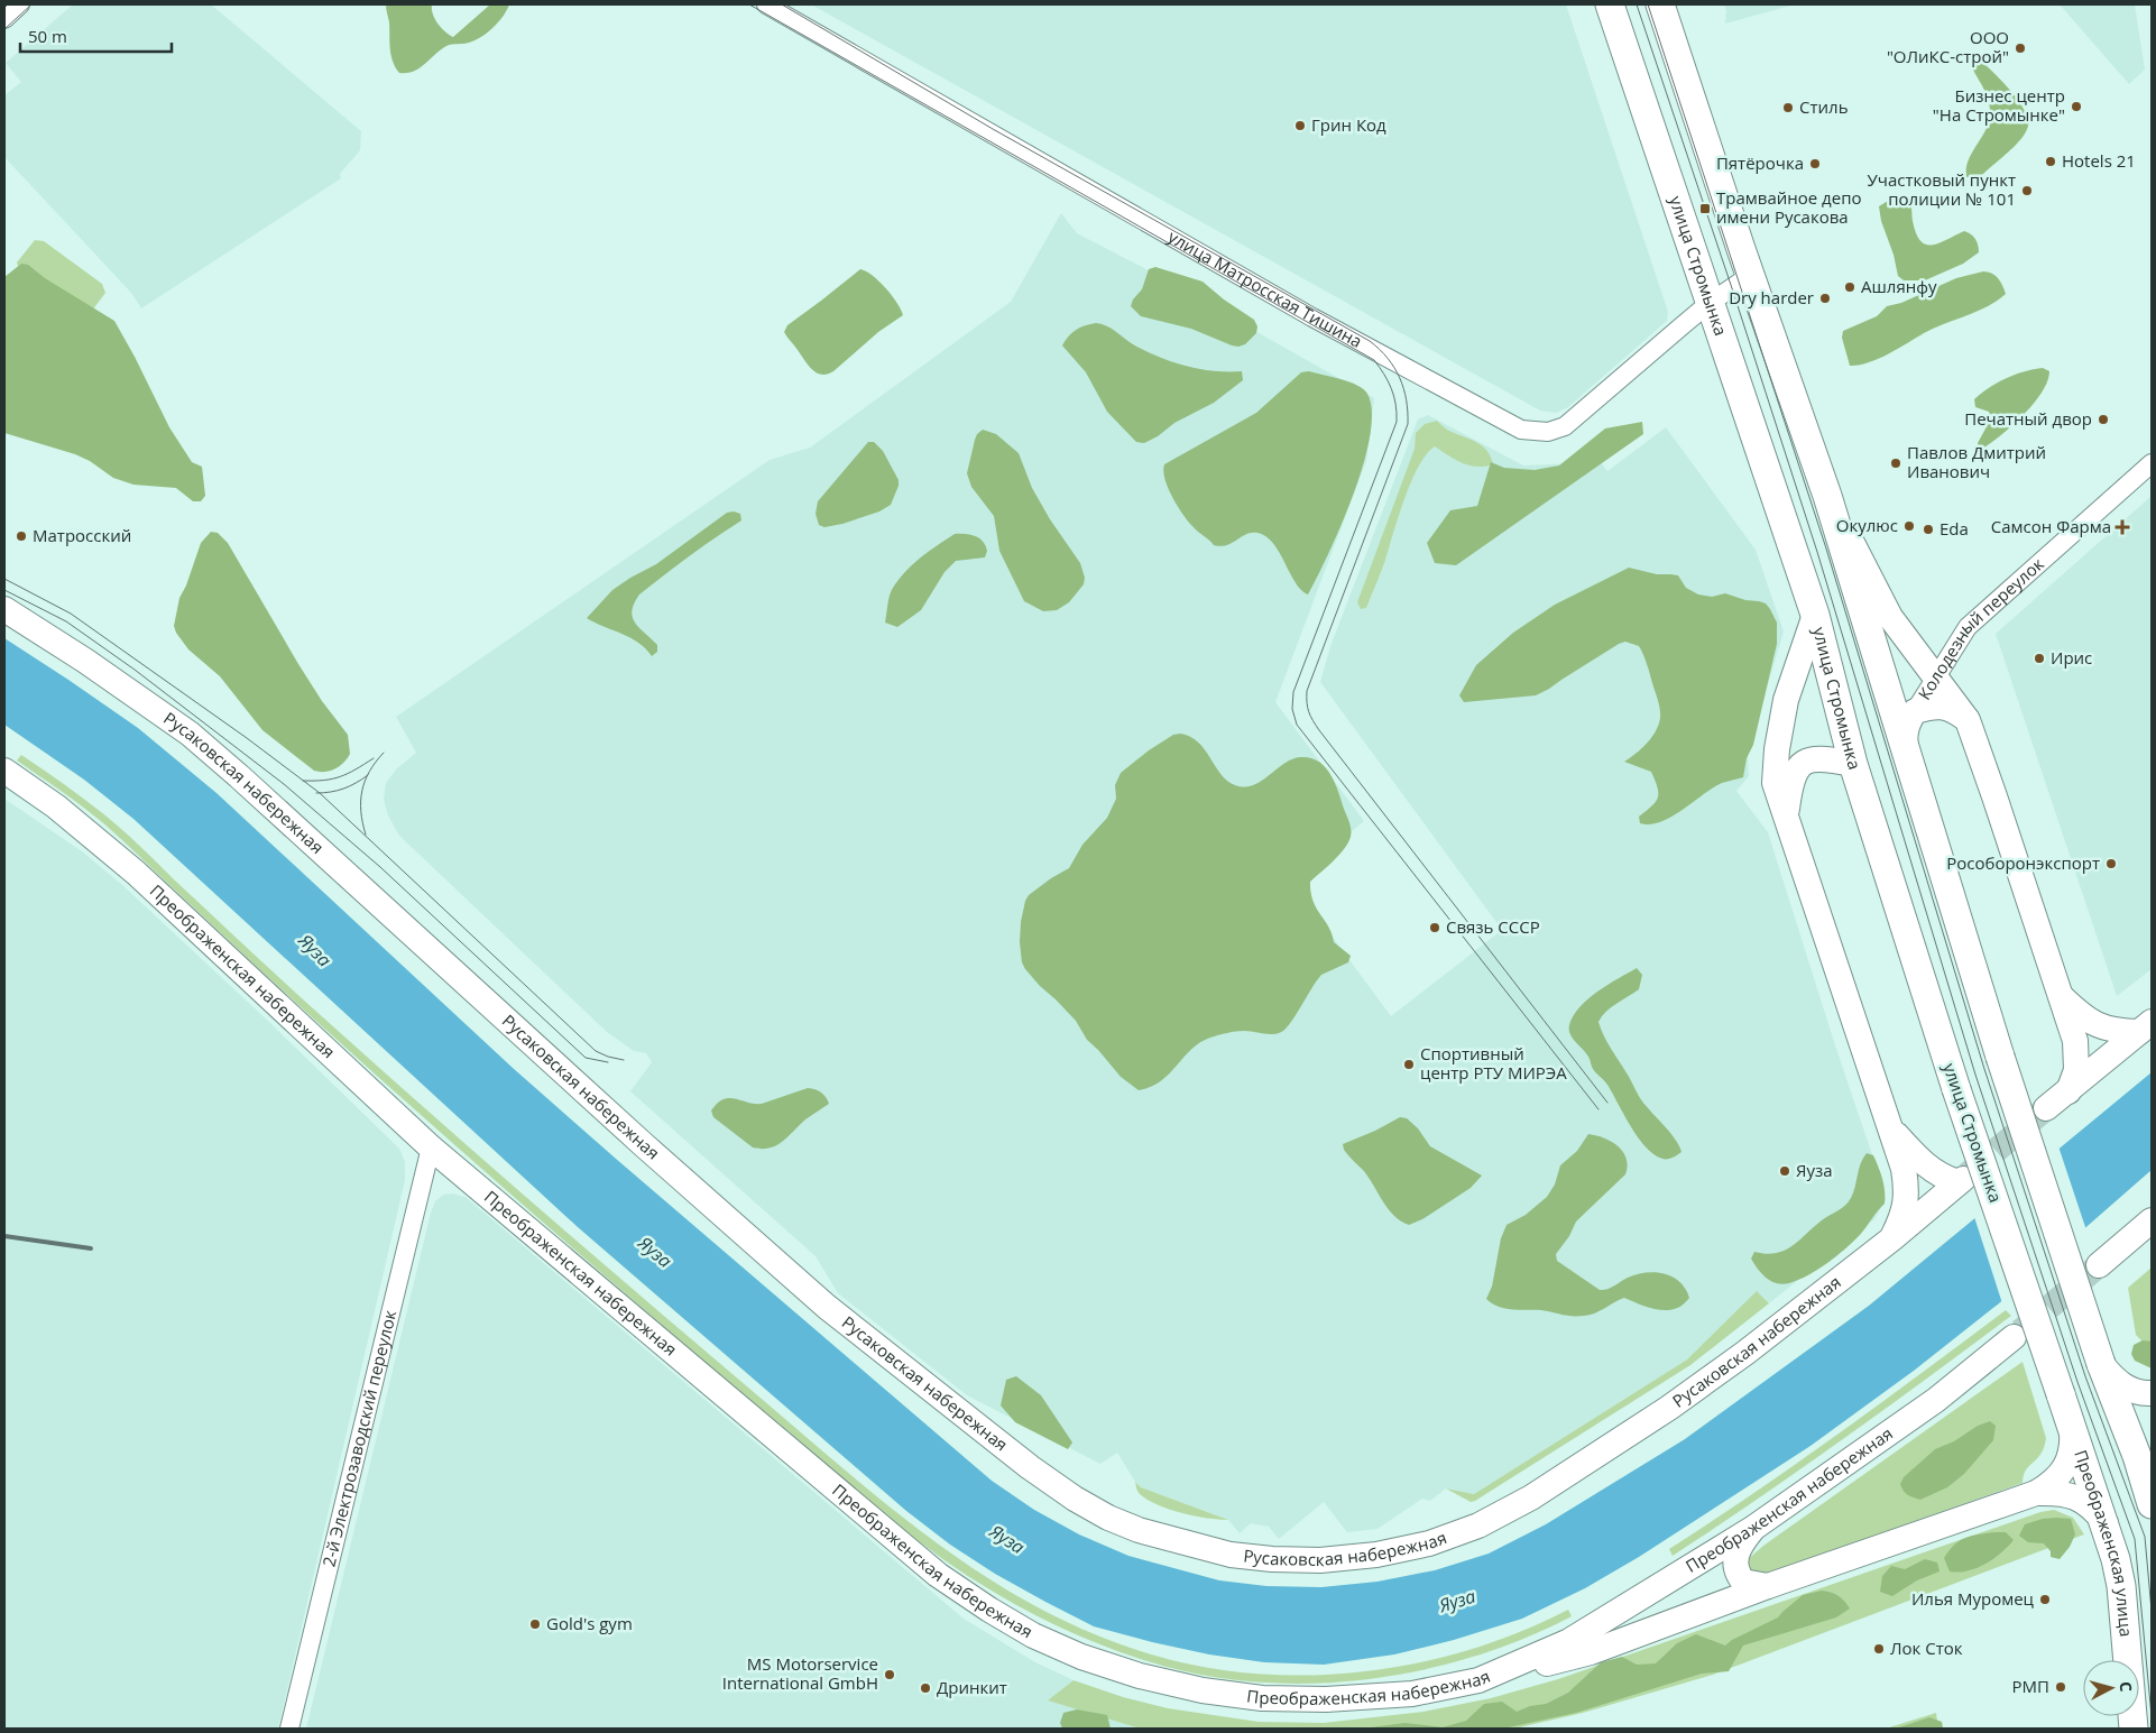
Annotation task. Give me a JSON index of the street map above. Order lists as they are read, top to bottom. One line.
{"streets":{"main road":["улица Стромынка","Русаковская набережная","Преображенская набережная","Преображенская улица"],"street":["улица Матросская Тишина","Колодезный переулок","2-й Электрозаводский переулок"]},"crossings":[["улица Стромынка","улица Матросская Тишина"],["улица Стромынка","Преображенская улица"],["Преображенская набережная","2-й Электрозаводский переулок"]],"water":["Яуза"],"places":{"other":["ООО \"ОЛиКС-строй\"","Бизнес центр \"На Стромынке\"","Стиль","Грин Код","Hotels 21","Пятёрочка","Участковый пункт полиции № 101","Ашлянфу","Dry harder","Печатный двор","Павлов Дмитрий Иванович","Окулюс","Eda","Матросский","Ирис","Рособоронэкспорт","Связь СССР","Спортивный центр РТУ МИРЭА","Яуза","Илья Муромец","Gold's gym","Лок Сток","MS Motorservice International GmbH","РМП","Дринкит"],"transit":["Трамвайное депо имени Русакова"],"health":["Самсон Фарма"]},"scale_bar":"50 m","north":"right"}
